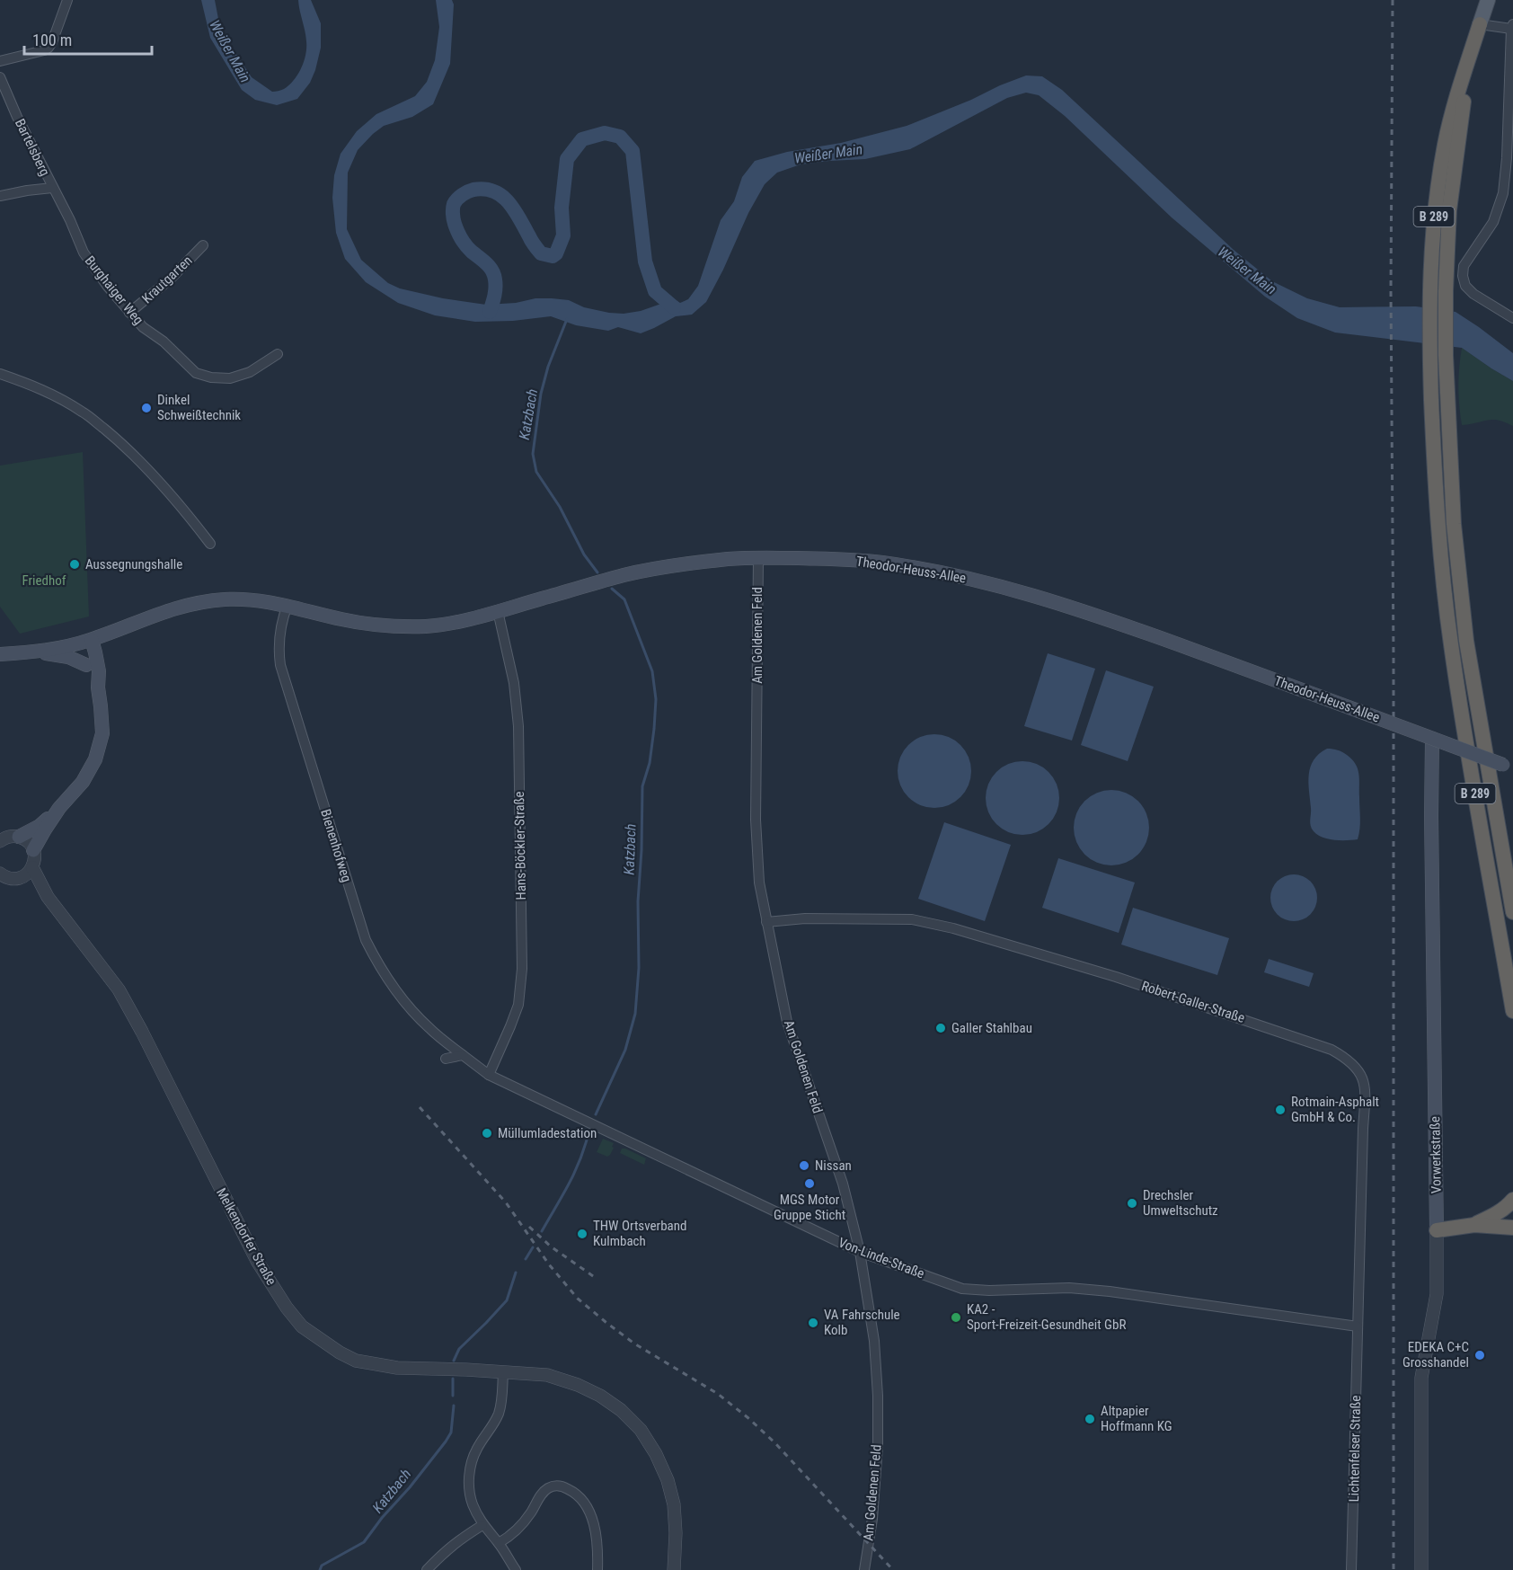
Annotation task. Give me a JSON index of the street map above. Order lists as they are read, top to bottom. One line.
{"streets":{"highway":["B 289"],"main road":["Theodor-Heuss-Allee","Vorwerkstraße"],"street":["Bartelsberg","Krautgarten","Burghaiger Weg","Am Goldenen Feld","Bienenhofweg","Hans-Böckler-Straße","Robert-Galler-Straße","Melkendorfer Straße","Von-Linde-Straße","Lichtenfelser Straße"]},"crossings":[["Bartelsberg","Burghaiger Weg"],["Krautgarten","Burghaiger Weg"],["Theodor-Heuss-Allee","Am Goldenen Feld"],["Theodor-Heuss-Allee","Bienenhofweg"],["Theodor-Heuss-Allee","Hans-Böckler-Straße"],["Theodor-Heuss-Allee","Vorwerkstraße"],["Am Goldenen Feld","Robert-Galler-Straße"],["Am Goldenen Feld","Von-Linde-Straße"],["Bienenhofweg","Von-Linde-Straße"],["Hans-Böckler-Straße","Von-Linde-Straße"],["Robert-Galler-Straße","Von-Linde-Straße"],["Robert-Galler-Straße","Lichtenfelser Straße"],["Von-Linde-Straße","Lichtenfelser Straße"]],"water":["Weißer Main","Katzbach"],"parks":["Friedhof"],"places":["Dinkel Schweißtechnik","Aussegnungshalle","Galler Stahlbau","Rotmain-Asphalt GmbH & Co.","Müllumladestation","Nissan","MGS Motor Gruppe Sticht","Drechsler Umweltschutz","THW Ortsverband Kulmbach","KA2 - Sport-Freizeit-Gesundheit GbR","VA Fahrschule Kolb","EDEKA C+C Grosshandel","Altpapier Hoffmann KG"],"scale_bar":"100 m"}
